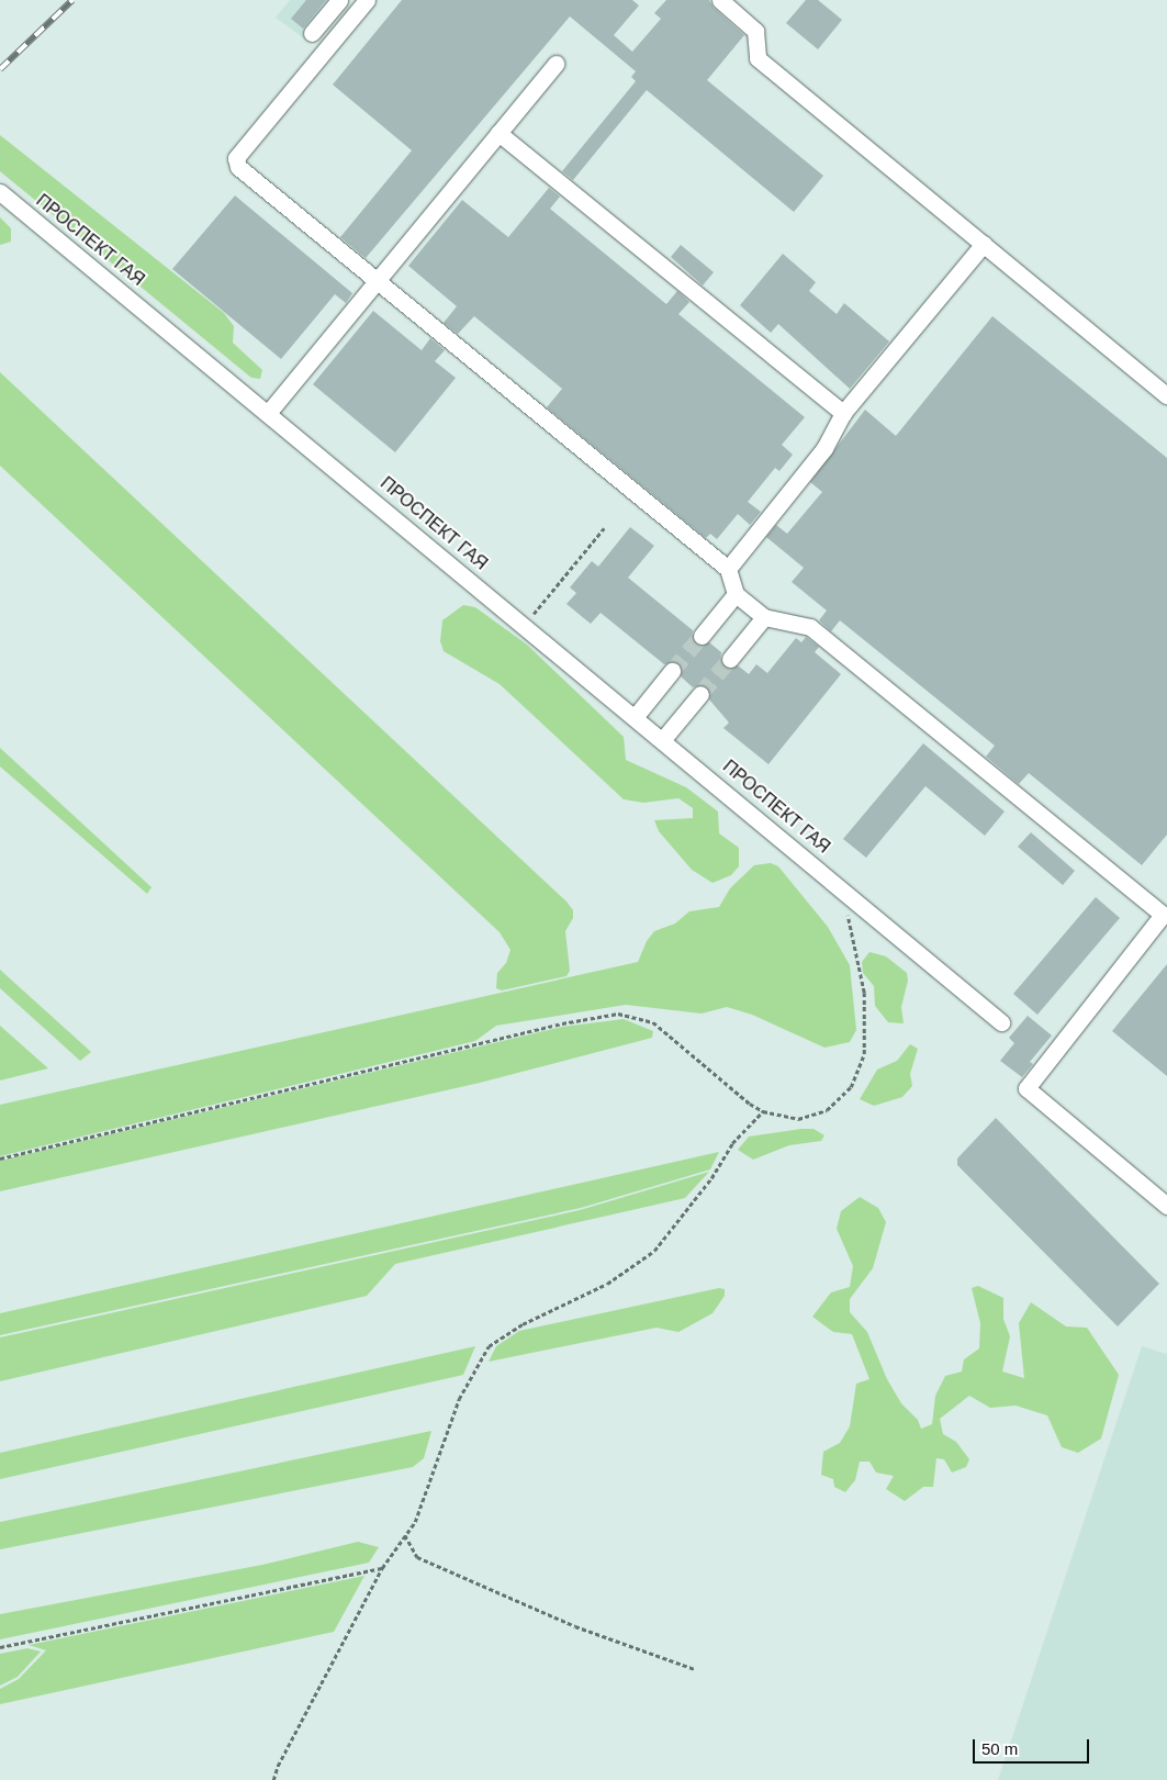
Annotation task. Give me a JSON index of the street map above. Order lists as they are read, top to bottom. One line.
{"streets":{"street":["ПРОСПЕКТ ГАЯ"]},"scale_bar":"50 m"}
